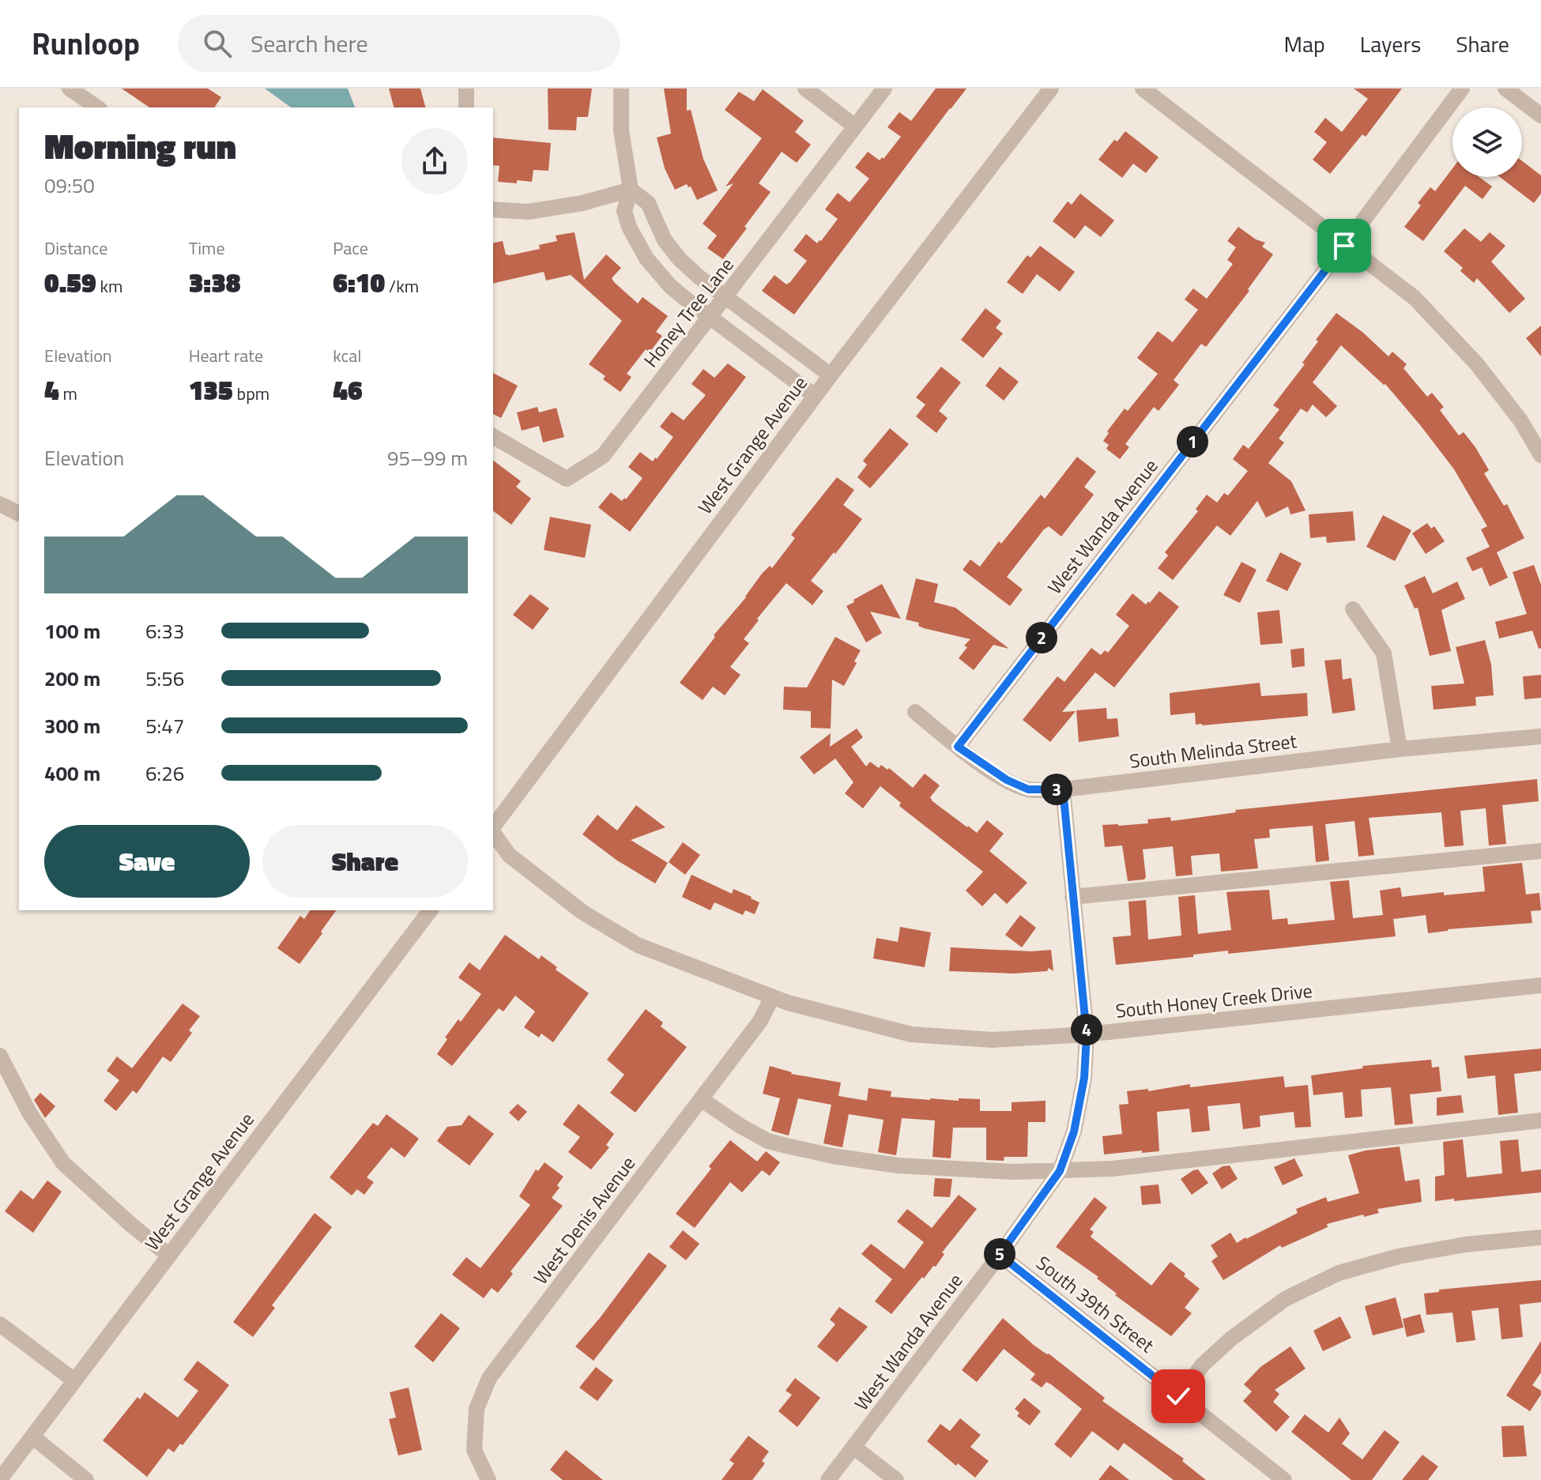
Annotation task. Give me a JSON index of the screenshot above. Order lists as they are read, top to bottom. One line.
{"streets":{"street":["Honey Tree Lane","West Grange Avenue","West Wanda Avenue","South Melinda Street","South Honey Creek Drive","West Denis Avenue","South 39th Street"]},"crossings":[["West Wanda Avenue","South Melinda Street"],["West Wanda Avenue","South Honey Creek Drive"],["West Wanda Avenue","South 39th Street"],["South Honey Creek Drive","West Denis Avenue"]],"page":{"header":"Runloop","search":"Search here","nav":["Map","Layers","Share"],"heading":["Morning run","09:50"],"stats":[["Distance","0.59 km"],["Time","3:38"],["Pace","6:10 /km"],["Elevation","4 m"],["Heart rate","135 bpm"],["kcal","46"]],"pins":["1","2","3","4","5"],"chart":["Elevation","95–99 m"],"list":[{"name":"100 m","note":"6:33"},{"name":"200 m","note":"5:56"},{"name":"300 m","note":"5:47"},{"name":"400 m","note":"6:26"}],"buttons":["Save","Share"]}}
